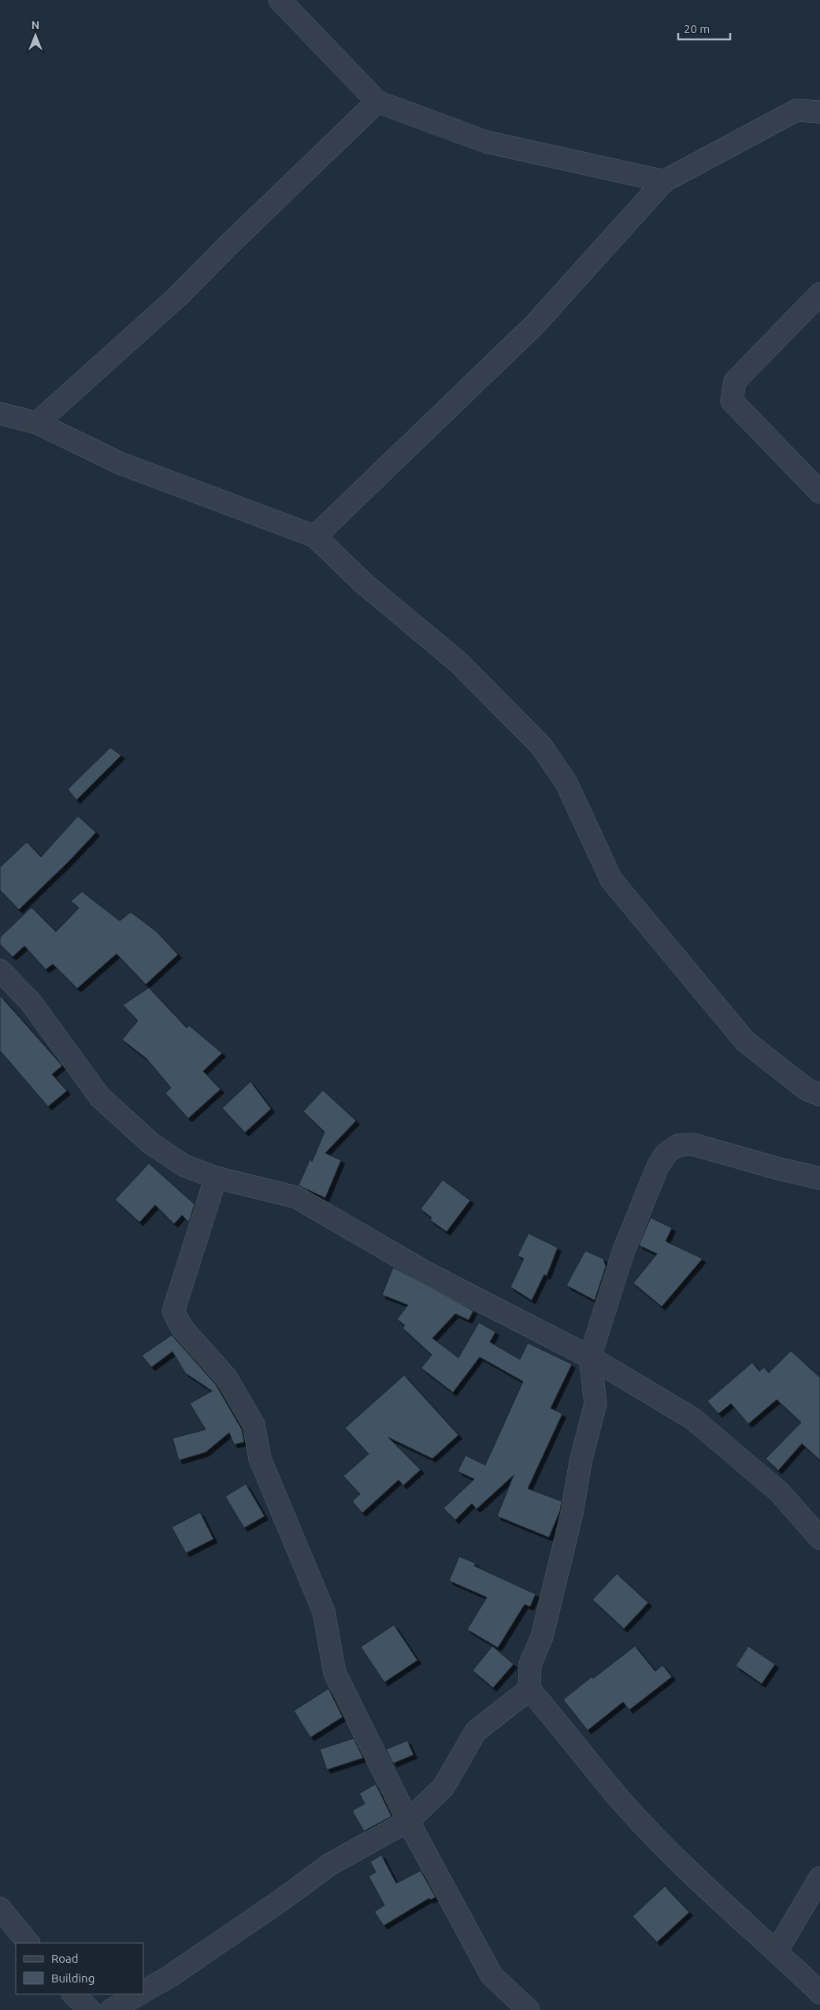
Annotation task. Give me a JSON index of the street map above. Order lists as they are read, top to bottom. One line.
{"legend":["Road","Building"],"scale_bar":"20 m","north":"top"}
